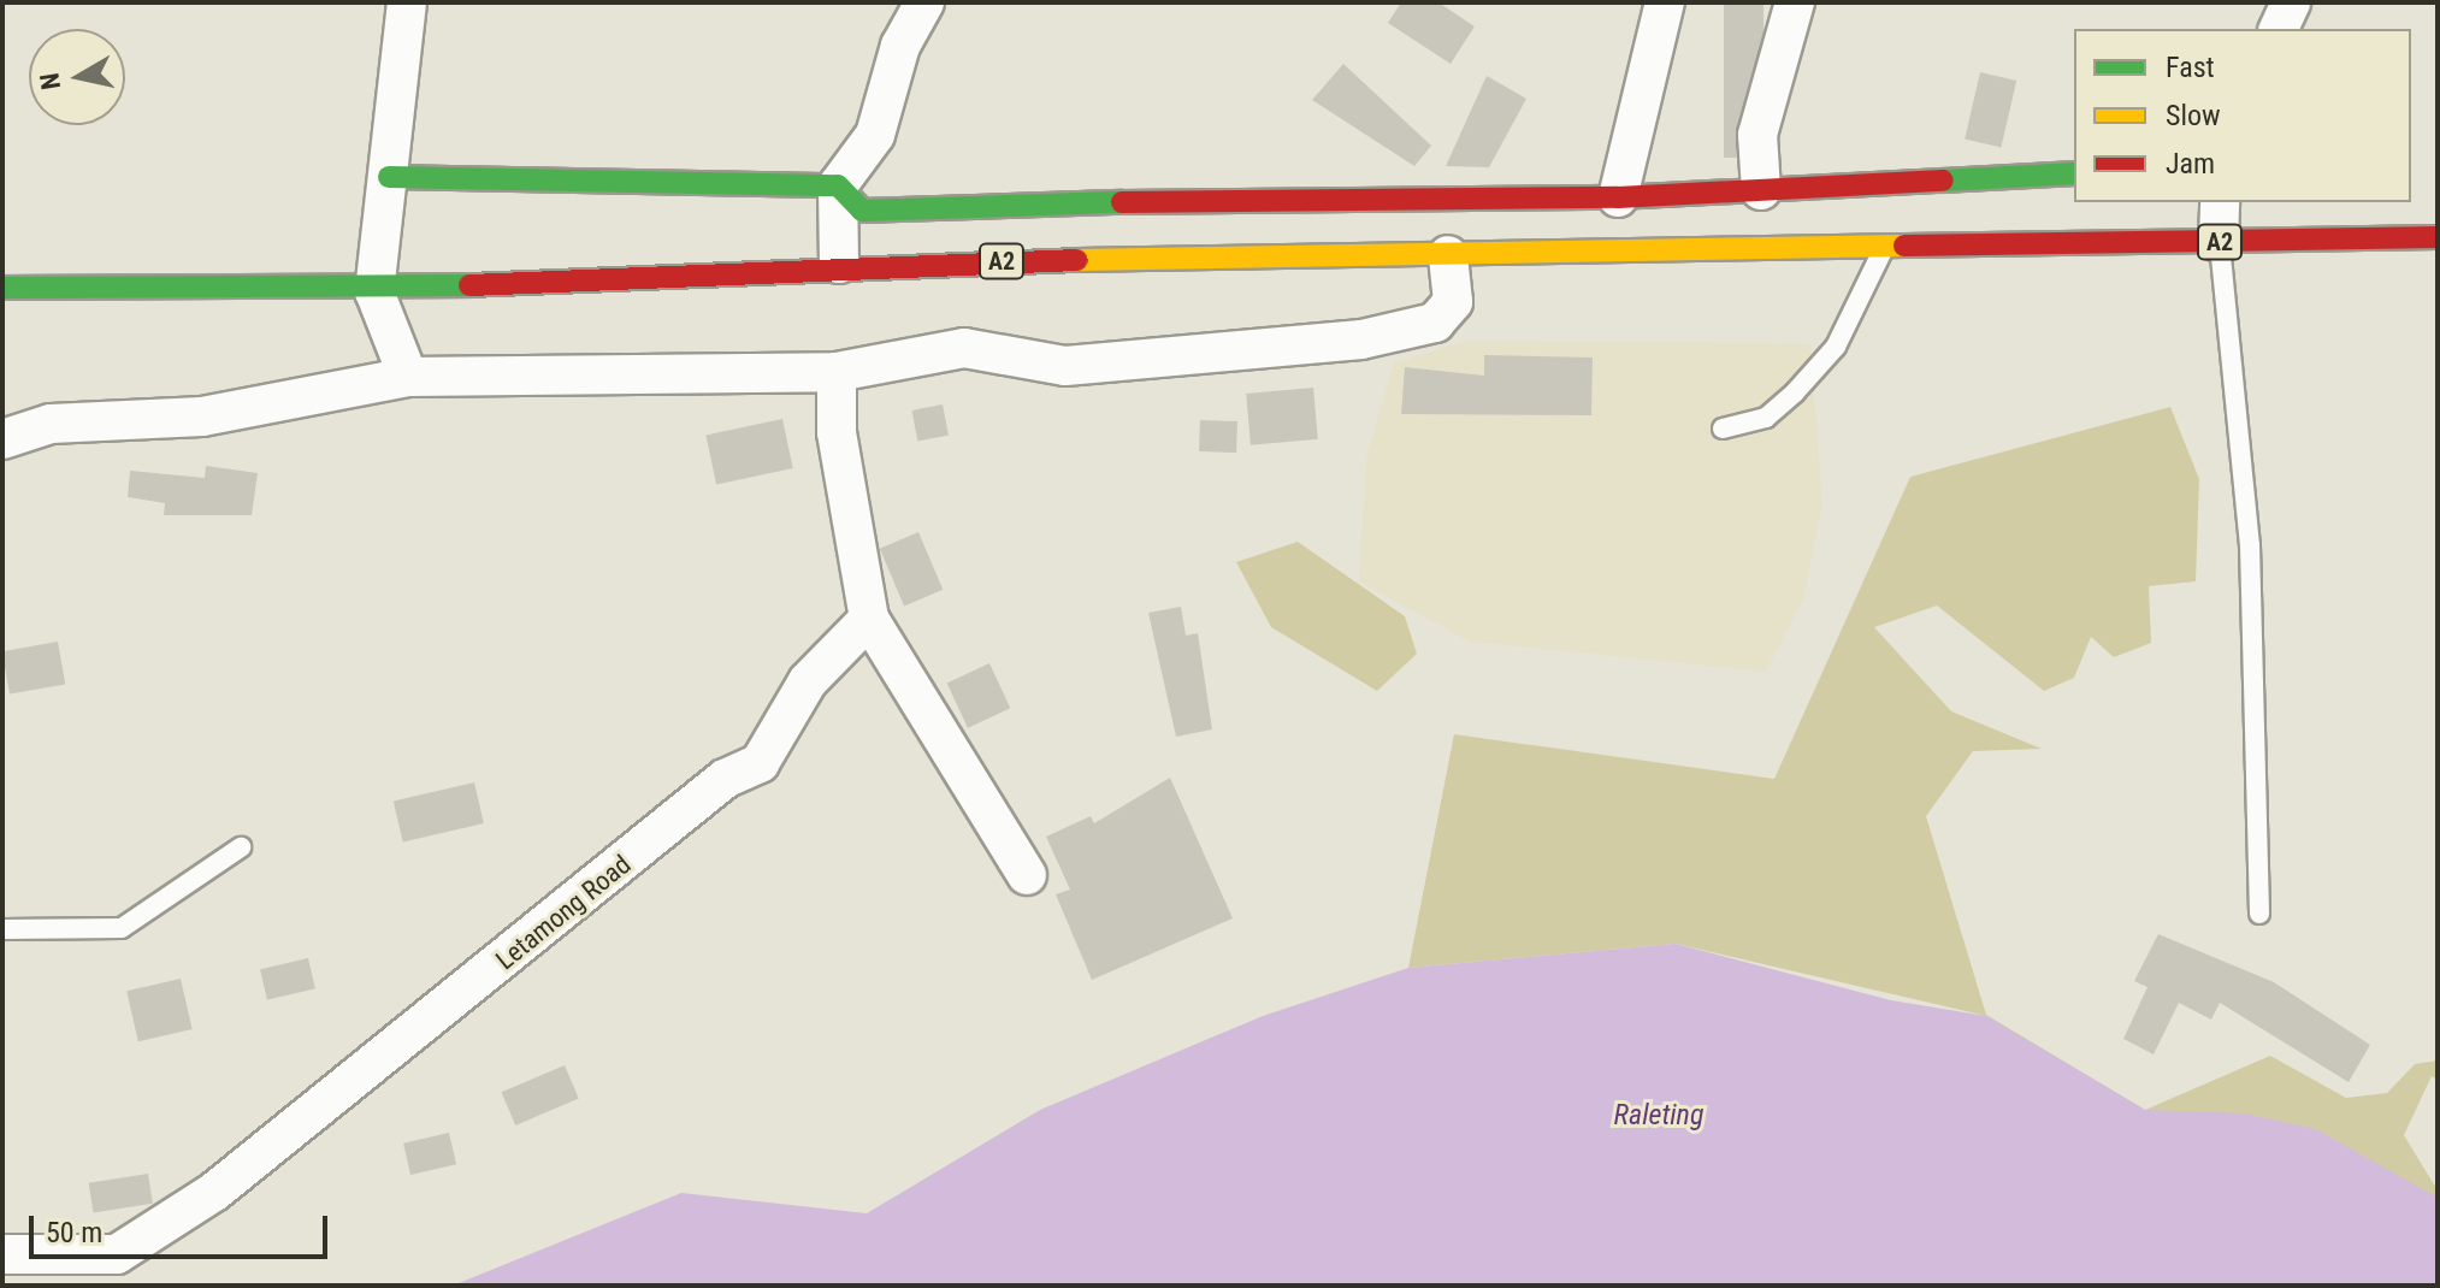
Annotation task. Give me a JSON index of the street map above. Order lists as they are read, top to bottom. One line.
{"streets":{"main road":["A2"],"street":["Letamong Road"]},"water":["Raleting"],"legend":["Fast","Slow","Jam"],"scale_bar":"50 m","north":"left"}
